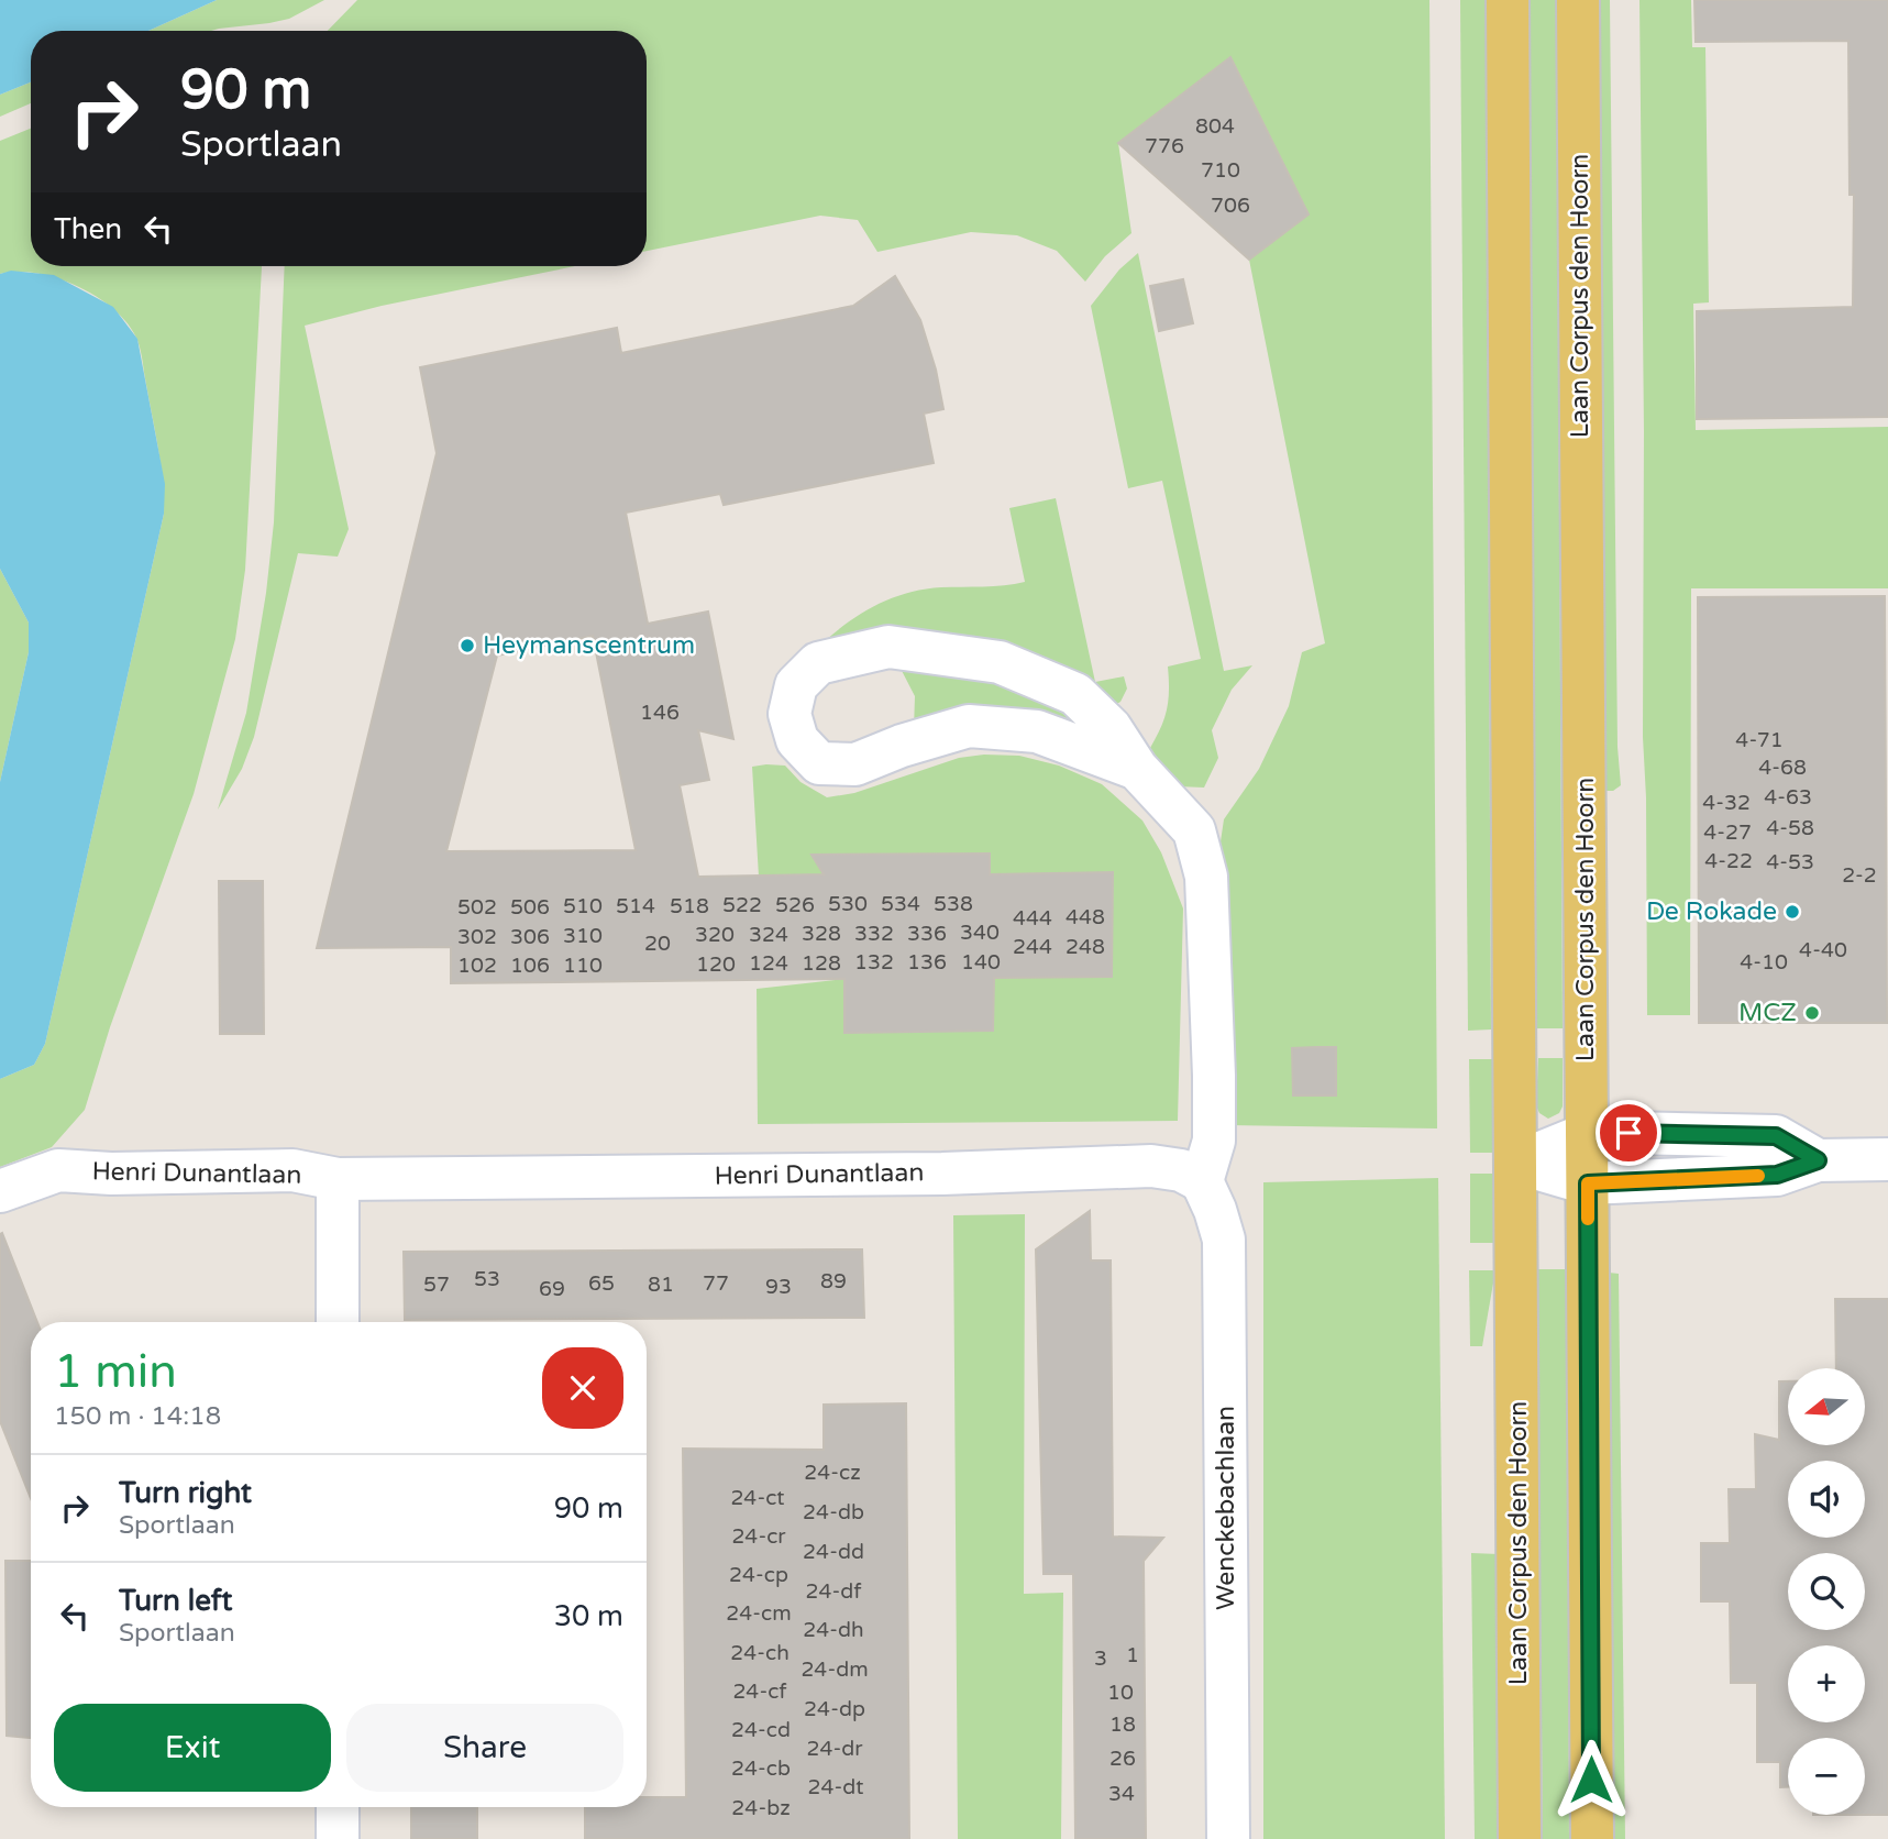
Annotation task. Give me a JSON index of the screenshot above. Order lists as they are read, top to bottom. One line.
{"streets":{"main road":["Laan Corpus den Hoorn"],"street":["Henri Dunantlaan","Wenckebachlaan"]},"crossings":[["Henri Dunantlaan","Wenckebachlaan"]],"places":["Heymanscentrum","De Rokade","MCZ"],"house_numbers":["804","776","710","706","146","4-71","4-68","4-63","4-32","4-58","4-27","4-22","4-53","2-2","530","534","538","522","526","510","514","518","502","506","448","444","340","328","332","336","320","324","310","302","306","20","244","248","4-40","132","136","140","4-10","124","128","120","102","106","110","53","89","65","77","57","81","93","69","24-cz","24-ct","24-db","24-cr","24-dd","24-cp","24-df","24-cm","24-dh","24-ch","1","3","24-dm","24-cf","10","24-dp","18","24-cd","24-dr","26","24-cb","24-dt","34","24-bz"],"north":"left","page":{"turn":["90 m","Sportlaan"],"then":"Then","heading":["1 min","150 m · 14:18"],"map_buttons":["+","−"],"list":[{"name":"Turn right","note":"Sportlaan","value":"90 m"},{"name":"Turn left","note":"Sportlaan","value":"30 m"}],"buttons":["Exit","Share"]}}
